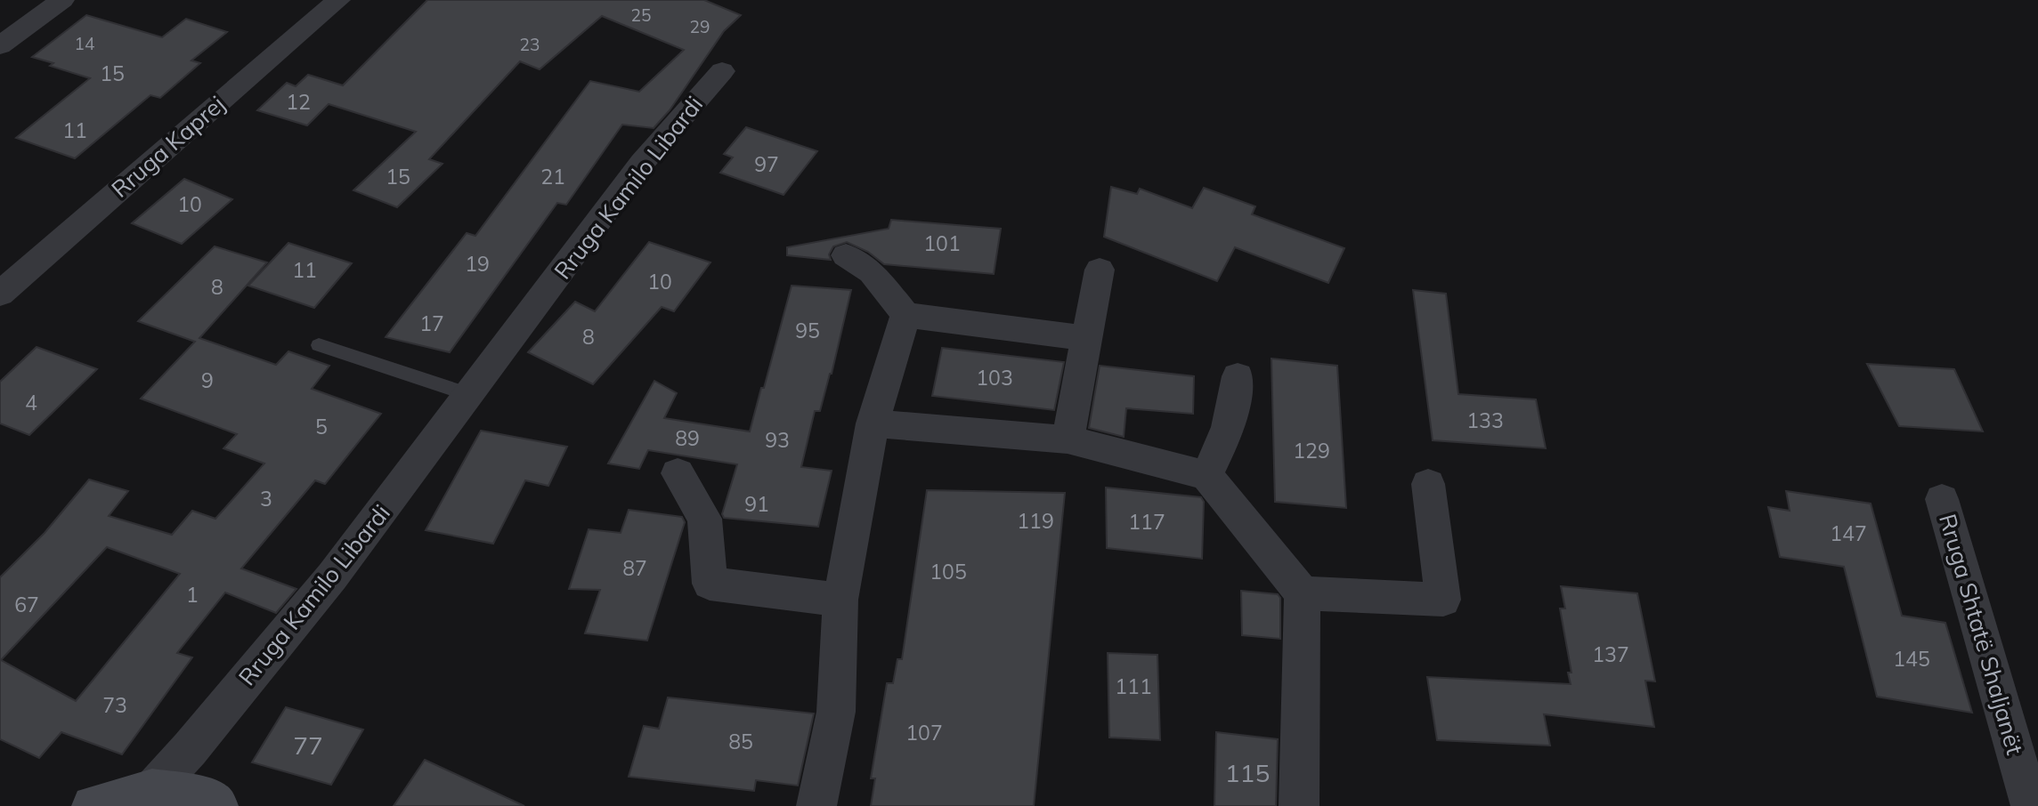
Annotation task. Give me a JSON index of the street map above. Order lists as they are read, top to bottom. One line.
{"streets":{"street":["Rruga Kaprej","Rruga Kamilo Libardi","Rruga Shtatë Shaljanët"]},"house_numbers":["25","29","14","23","15","12","11","97","15","21","10","101","19","11","10","8","17","95","8","103","9","4","133","5","89","93","129","3","91","119","117","147","87","105","1","67","137","145","111","73","107","85","77","115"]}
